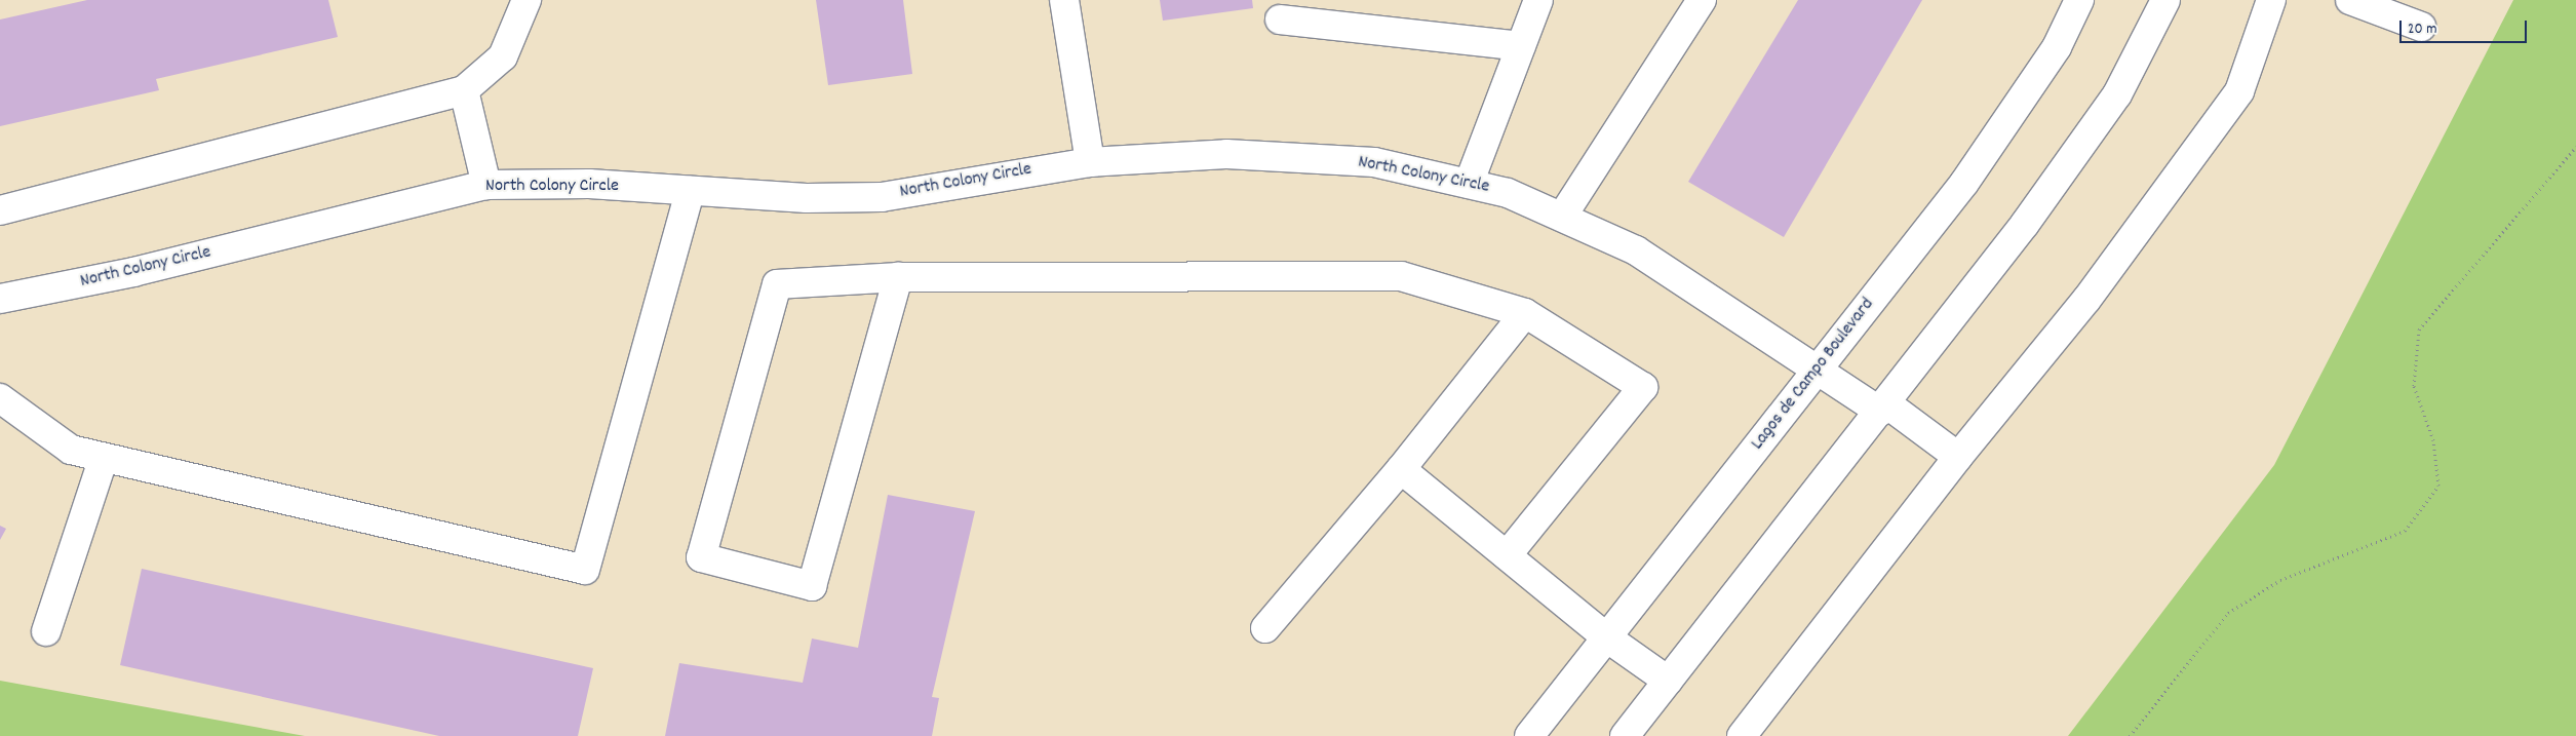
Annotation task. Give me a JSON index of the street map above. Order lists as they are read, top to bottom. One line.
{"streets":{"street":["North Colony Circle","Lagos de Campo Boulevard"]},"crossings":[["North Colony Circle","Lagos de Campo Boulevard"]],"scale_bar":"20 m"}
